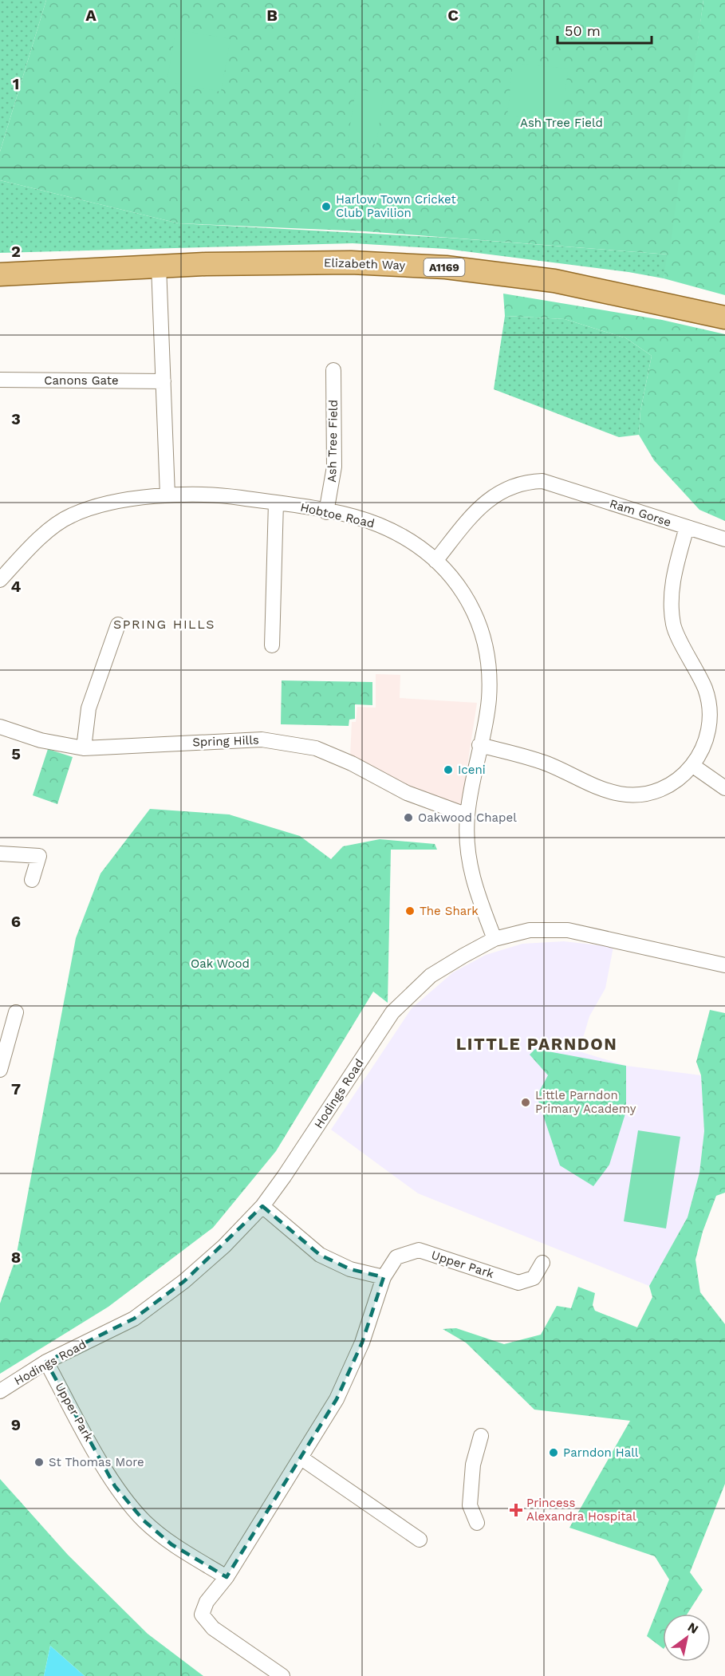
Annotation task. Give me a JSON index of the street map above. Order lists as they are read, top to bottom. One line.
{"streets":{"main road":["Elizabeth Way","A1169"],"street":["Canons Gate","Ash Tree Field","Ram Gorse","Hobtoe Road","Spring Hills","Hodings Road","Upper Park"]},"crossings":[["Ash Tree Field","Hobtoe Road"],["Ram Gorse","Hobtoe Road"],["Hobtoe Road","Spring Hills"],["Hobtoe Road","Hodings Road"],["Hodings Road","Upper Park"]],"districts":["SPRING HILLS","LITTLE PARNDON"],"parks":["Ash Tree Field","Oak Wood"],"places":{"other":["Harlow Town Cricket Club Pavilion","Iceni","Oakwood Chapel","The Shark","Little Parndon Primary Academy","Parndon Hall","St Thomas More"],"health":["Princess Alexandra Hospital"]},"scale_bar":"50 m","north":"top right","grid":{"columns":["A","B","C"],"rows":["1","2","3","4","5","6","7","8","9"]}}
